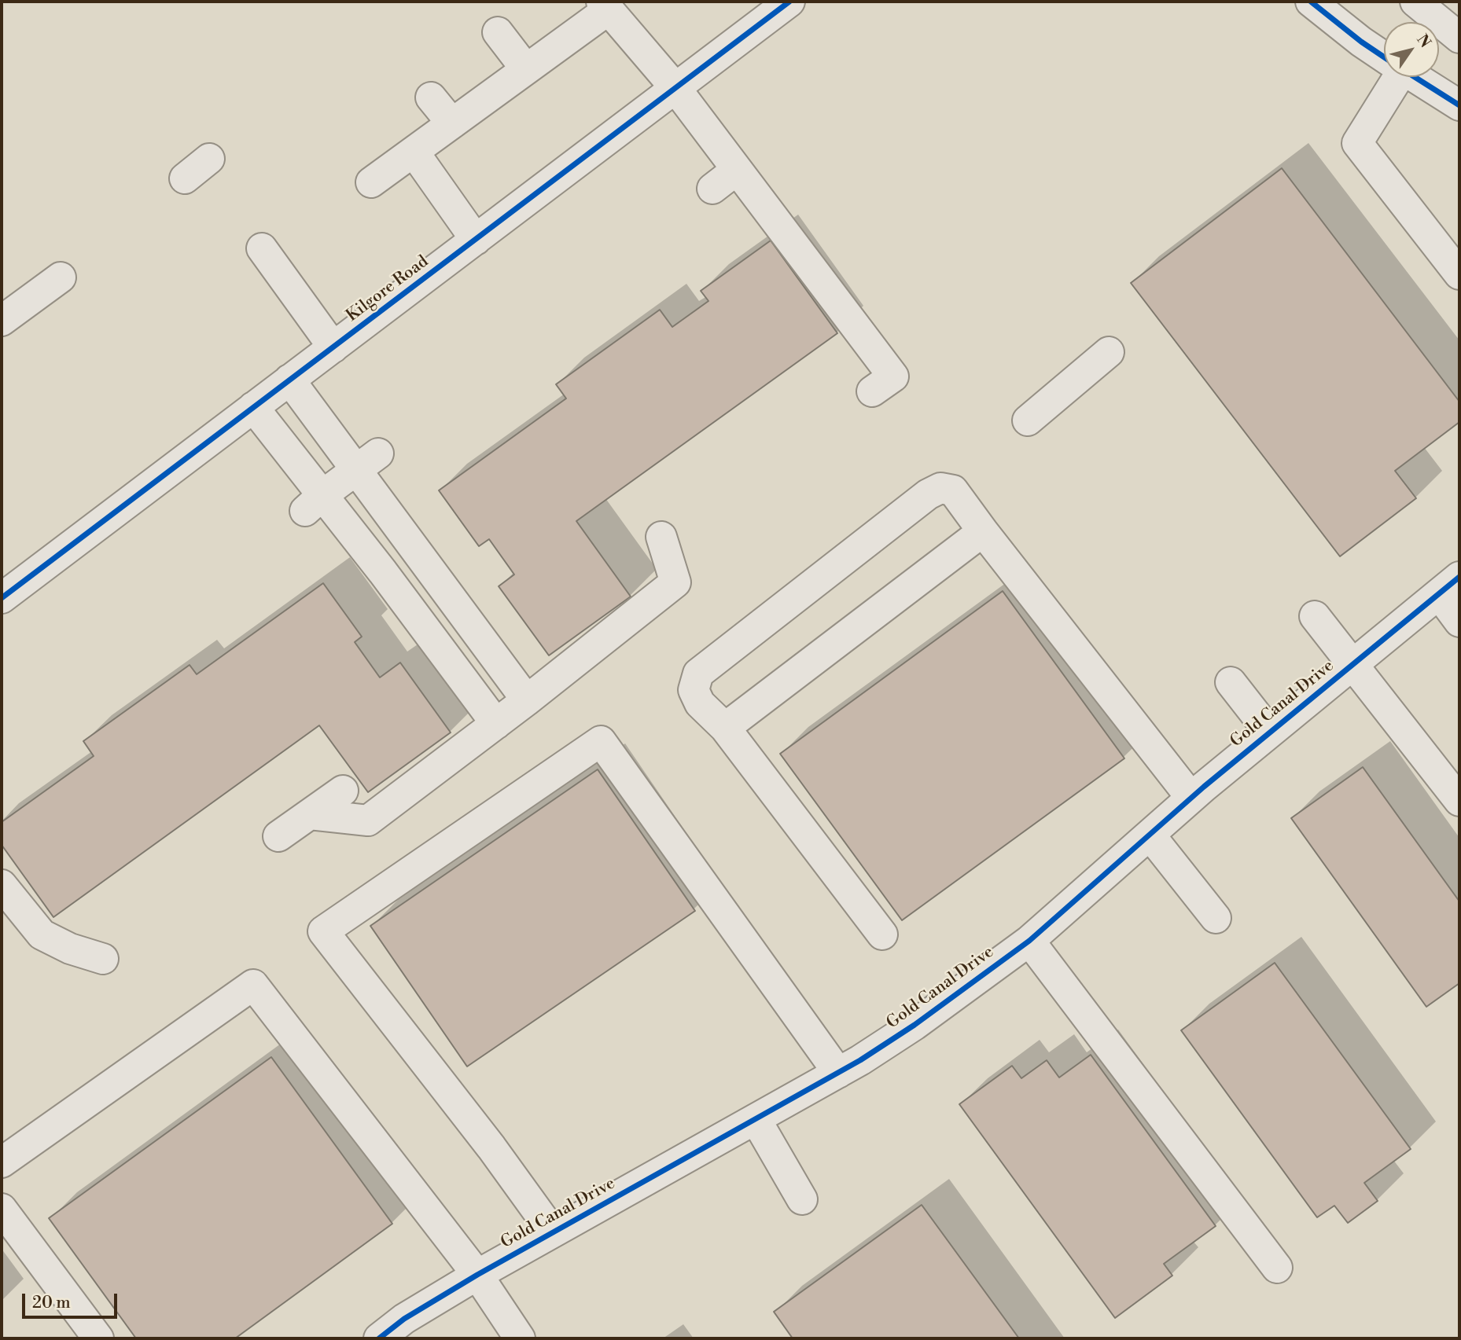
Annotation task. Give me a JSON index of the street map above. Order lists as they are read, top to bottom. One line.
{"streets":{"street":["Kilgore Road","Gold Canal Drive"]},"scale_bar":"20 m","north":"top right"}
